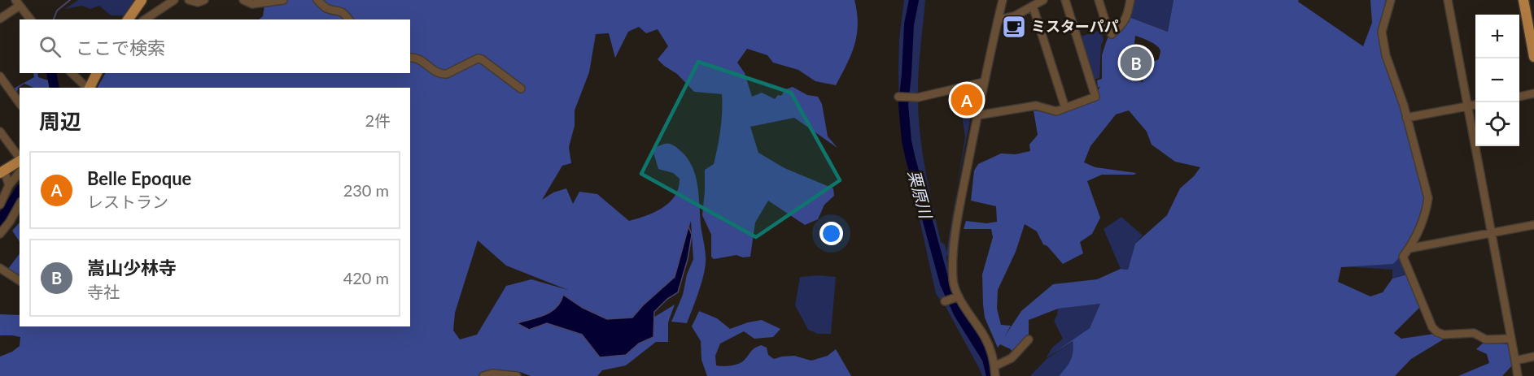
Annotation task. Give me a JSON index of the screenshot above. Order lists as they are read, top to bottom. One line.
{"water":["栗原川"],"places":{"cafe":["ミスターパパ"]},"page":{"map_buttons":["+","−"],"search":"ここで検索","pins":["B","A"],"heading":["周辺","2件"],"list":[{"mark":"A","name":"Belle Epoque","note":"レストラン","value":"230 m"},{"mark":"B","name":"嵩山少林寺","note":"寺社","value":"420 m"}]}}
